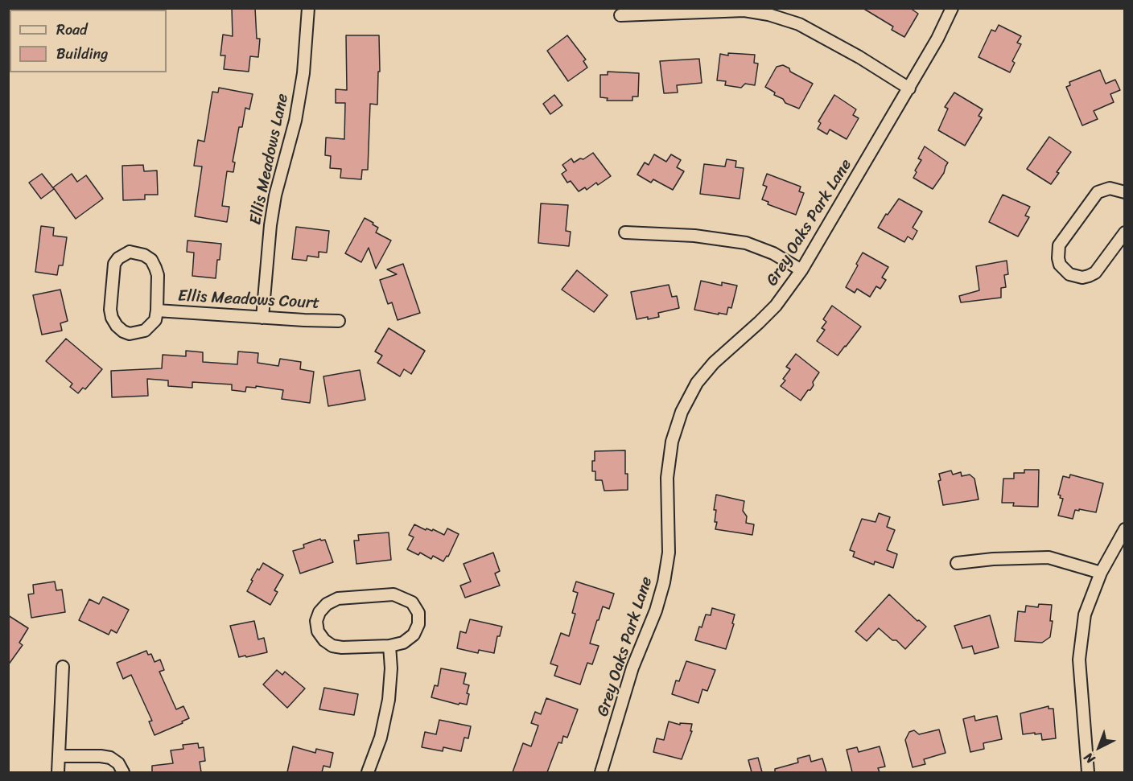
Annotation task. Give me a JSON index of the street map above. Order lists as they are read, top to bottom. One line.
{"streets":{"street":["Ellis Meadows Lane","Grey Oaks Park Lane","Ellis Meadows Court"]},"crossings":[["Ellis Meadows Lane","Ellis Meadows Court"]],"legend":["Road","Building"],"north":"bottom left"}
